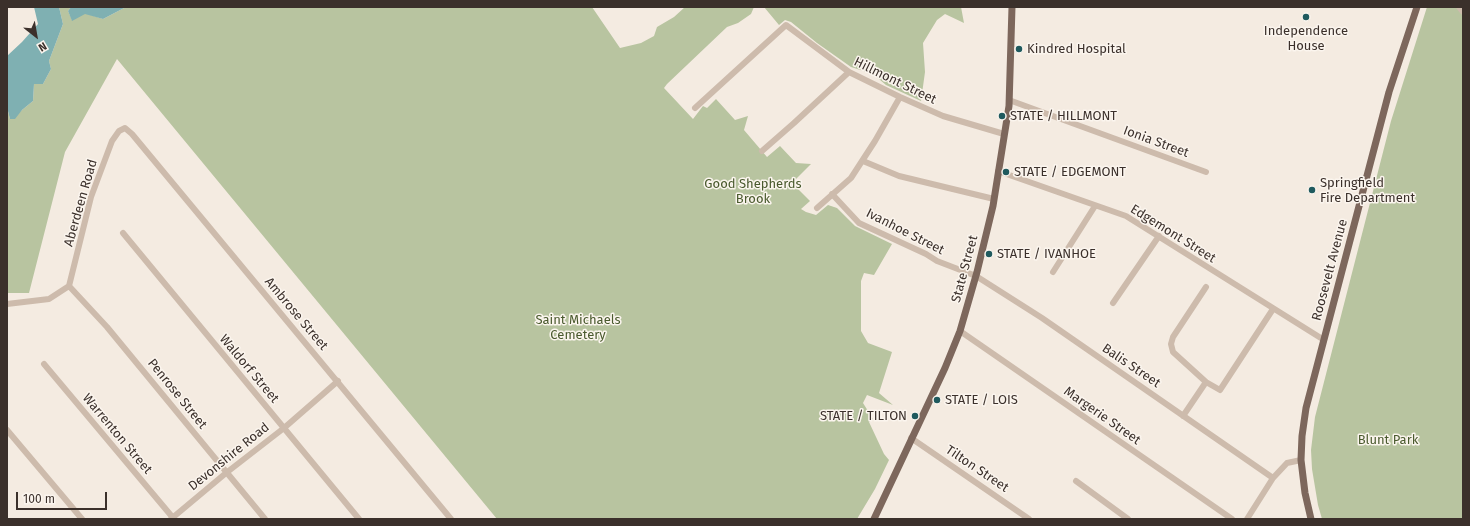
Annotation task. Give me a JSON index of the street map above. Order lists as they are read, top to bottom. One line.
{"streets":{"main road":["State Street","Roosevelt Avenue"],"street":["Hillmont Street","Ionia Street","Aberdeen Road","Ivanhoe Street","Edgemont Street","Ambrose Street","Balis Street","Waldorf Street","Penrose Street","Margerie Street","Warrenton Street","Devonshire Road","Tilton Street"]},"crossings":[["Hillmont Street","State Street"],["Ionia Street","State Street"],["Aberdeen Road","Ambrose Street"],["Aberdeen Road","Penrose Street"],["Ivanhoe Street","State Street"],["Ivanhoe Street","Balis Street"],["Edgemont Street","State Street"],["Edgemont Street","Roosevelt Avenue"],["State Street","Balis Street"],["State Street","Margerie Street"],["State Street","Tilton Street"],["Ambrose Street","Devonshire Road"],["Waldorf Street","Devonshire Road"],["Penrose Street","Devonshire Road"],["Warrenton Street","Devonshire Road"]],"parks":["Good Shepherds Brook","Saint Michaels Cemetery","Blunt Park"],"places":["Independence House","Kindred Hospital","STATE / HILLMONT","STATE / EDGEMONT","Springfield Fire Department","STATE / IVANHOE","STATE / LOIS","STATE / TILTON"],"scale_bar":"100 m","north":"bottom right"}
